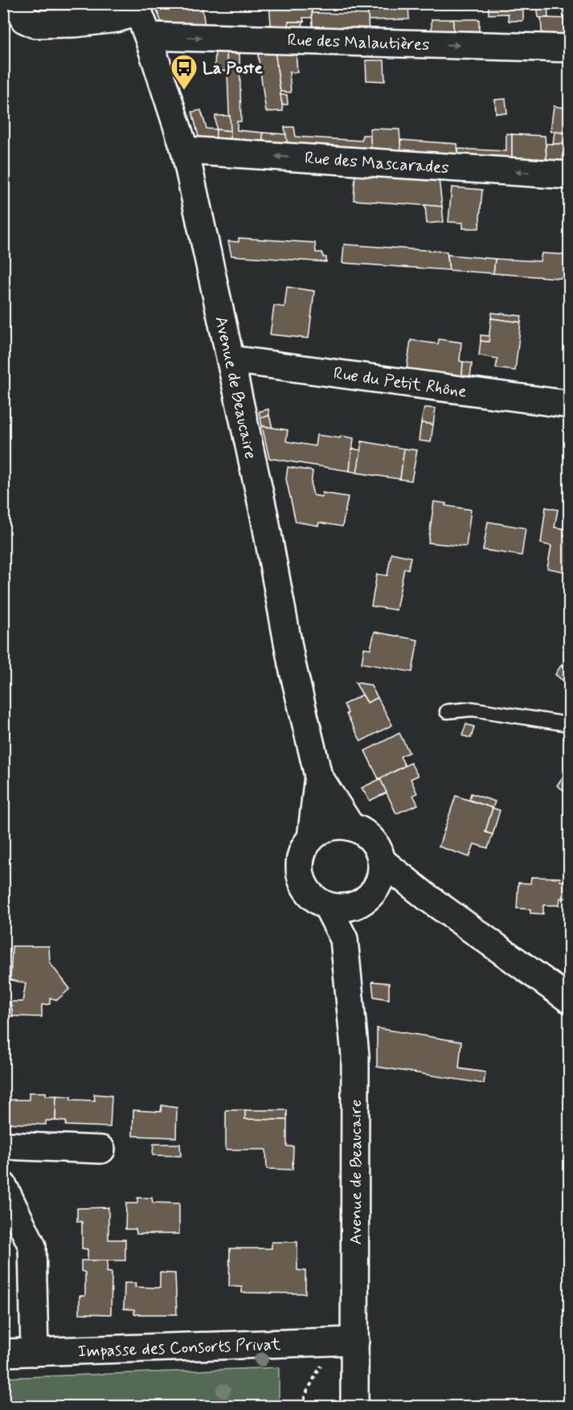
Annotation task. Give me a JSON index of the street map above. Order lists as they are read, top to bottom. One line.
{"streets":{"street":["Rue des Malautières","Rue des Mascarades","Rue du Petit Rhône","Avenue de Beaucaire","Impasse des Consorts Privat"]},"crossings":[["Rue des Malautières","Avenue de Beaucaire"],["Rue des Mascarades","Avenue de Beaucaire"],["Rue du Petit Rhône","Avenue de Beaucaire"],["Avenue de Beaucaire","Impasse des Consorts Privat"]],"one_way":["Rue des Malautières","Rue des Mascarades"],"places":{"bus stop":["La Poste"]}}
